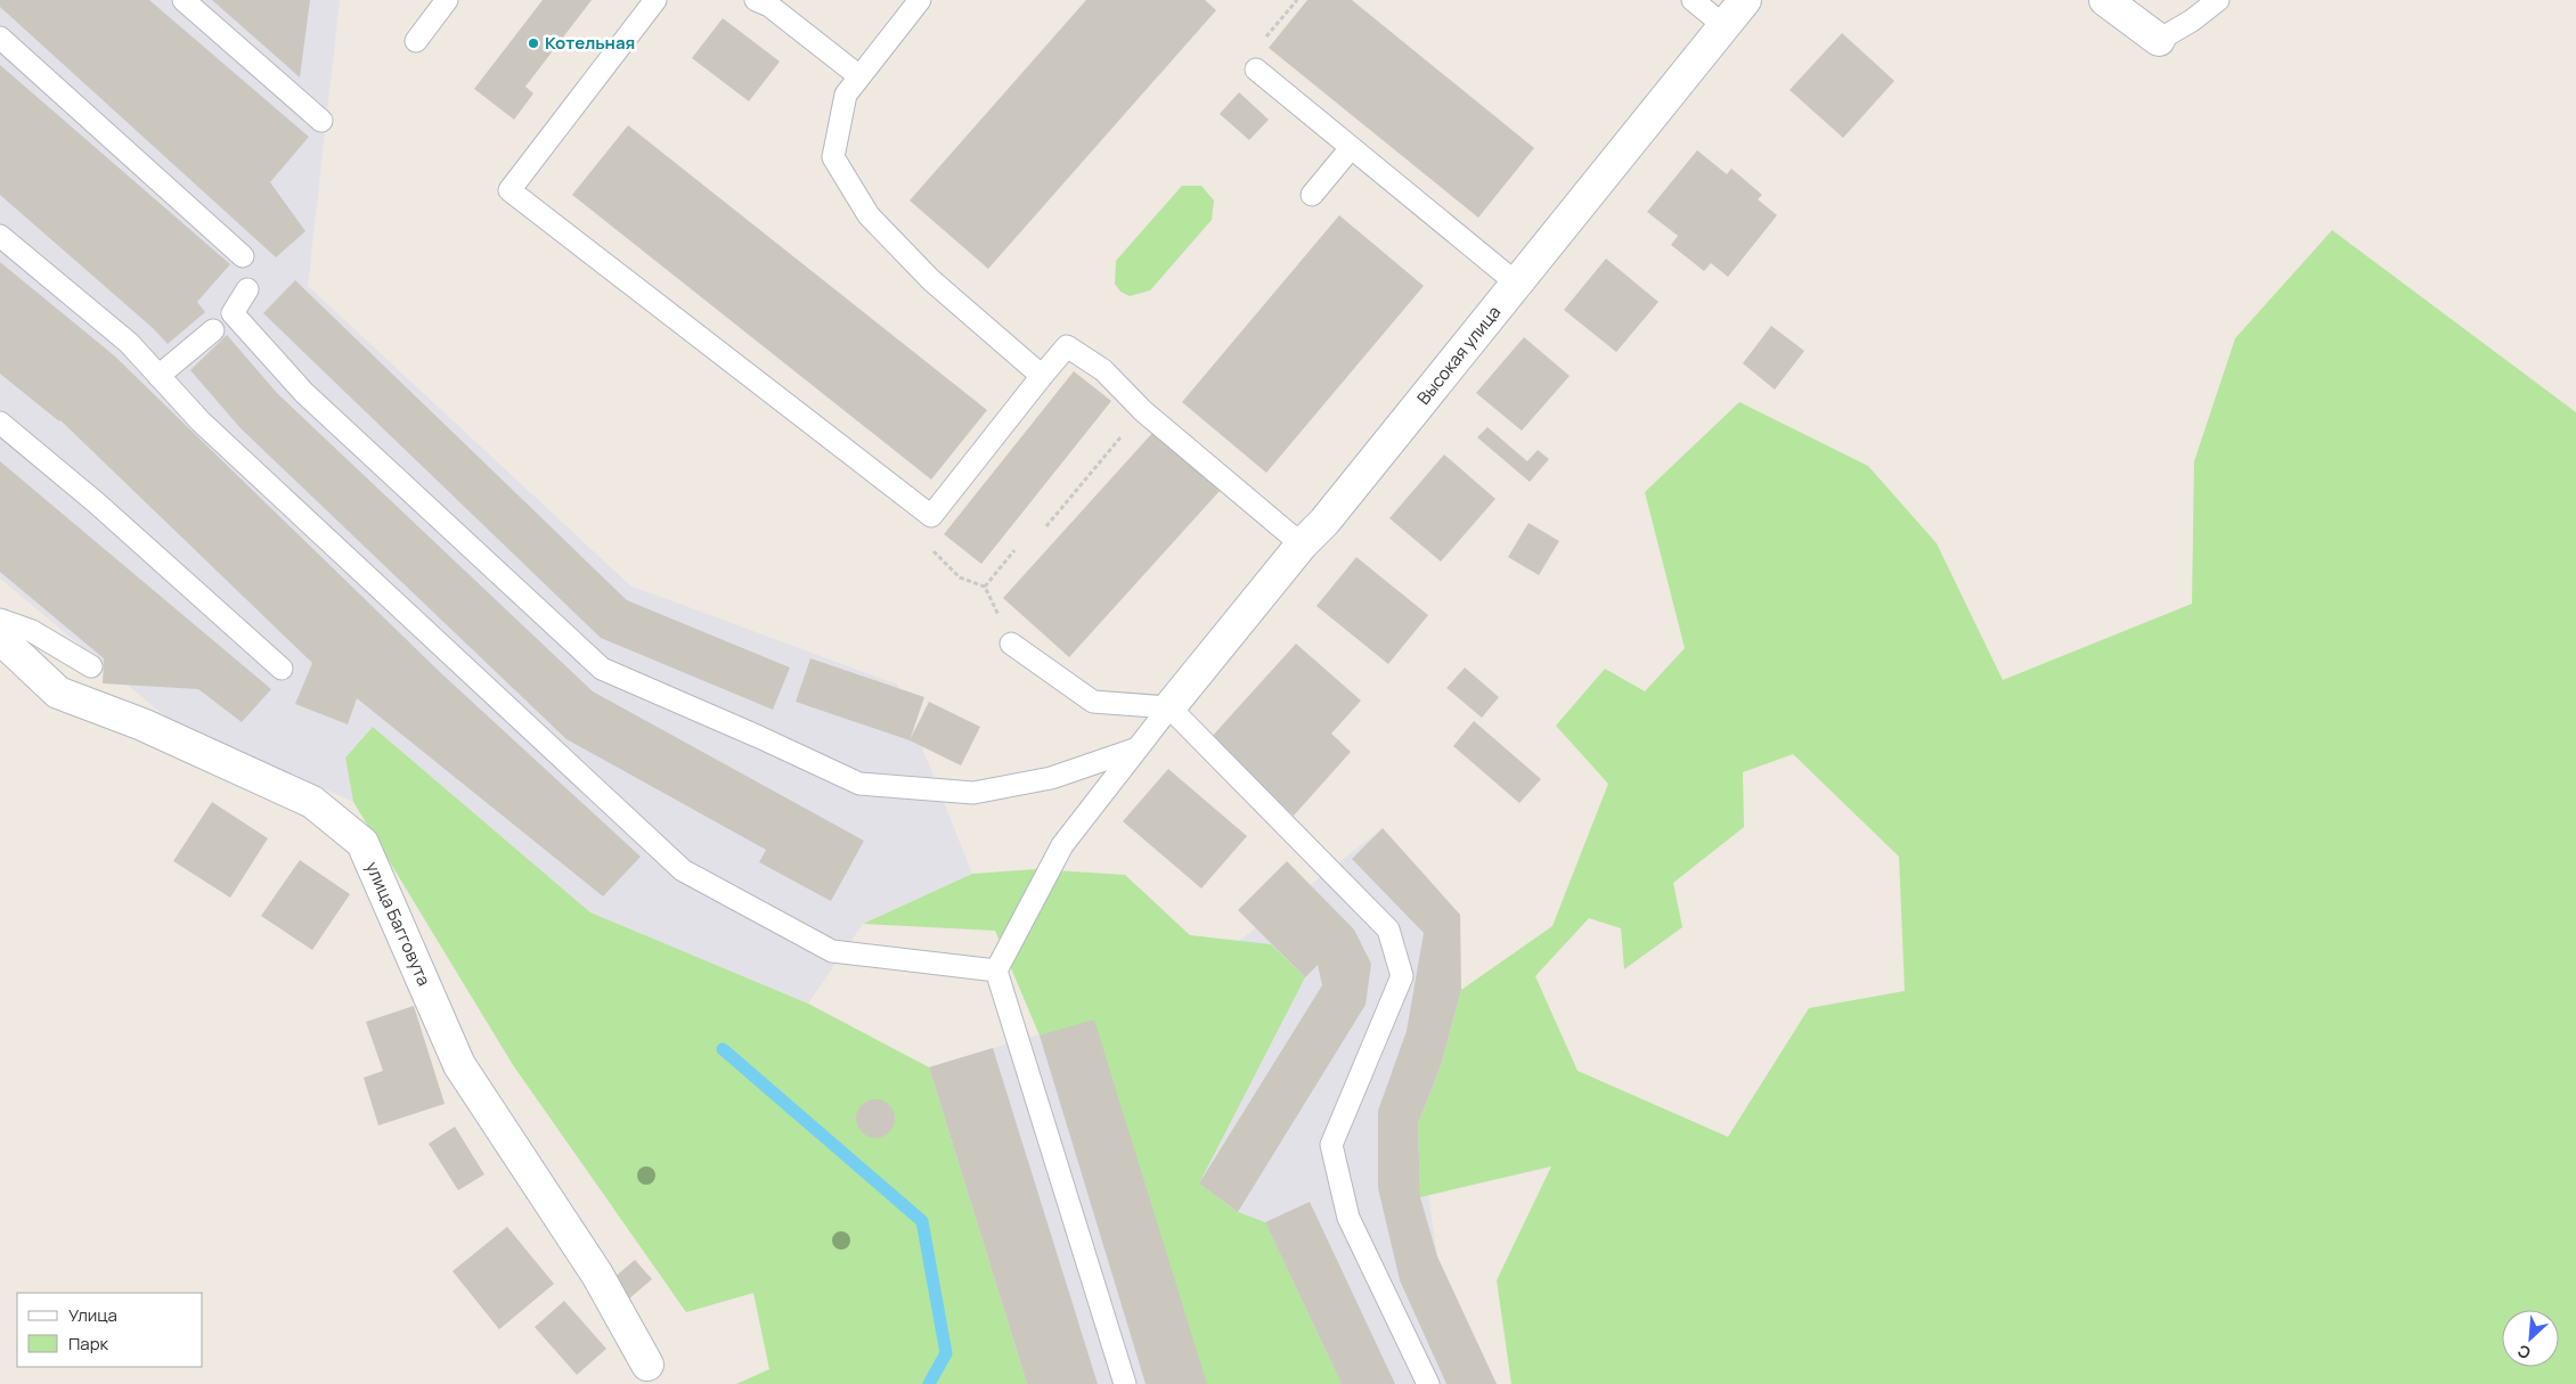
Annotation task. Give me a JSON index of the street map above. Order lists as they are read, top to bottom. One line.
{"streets":{"street":["Высокая улица","улица Багговута"]},"places":["Котельная"],"legend":["Улица","Парк"],"north":"bottom left"}
